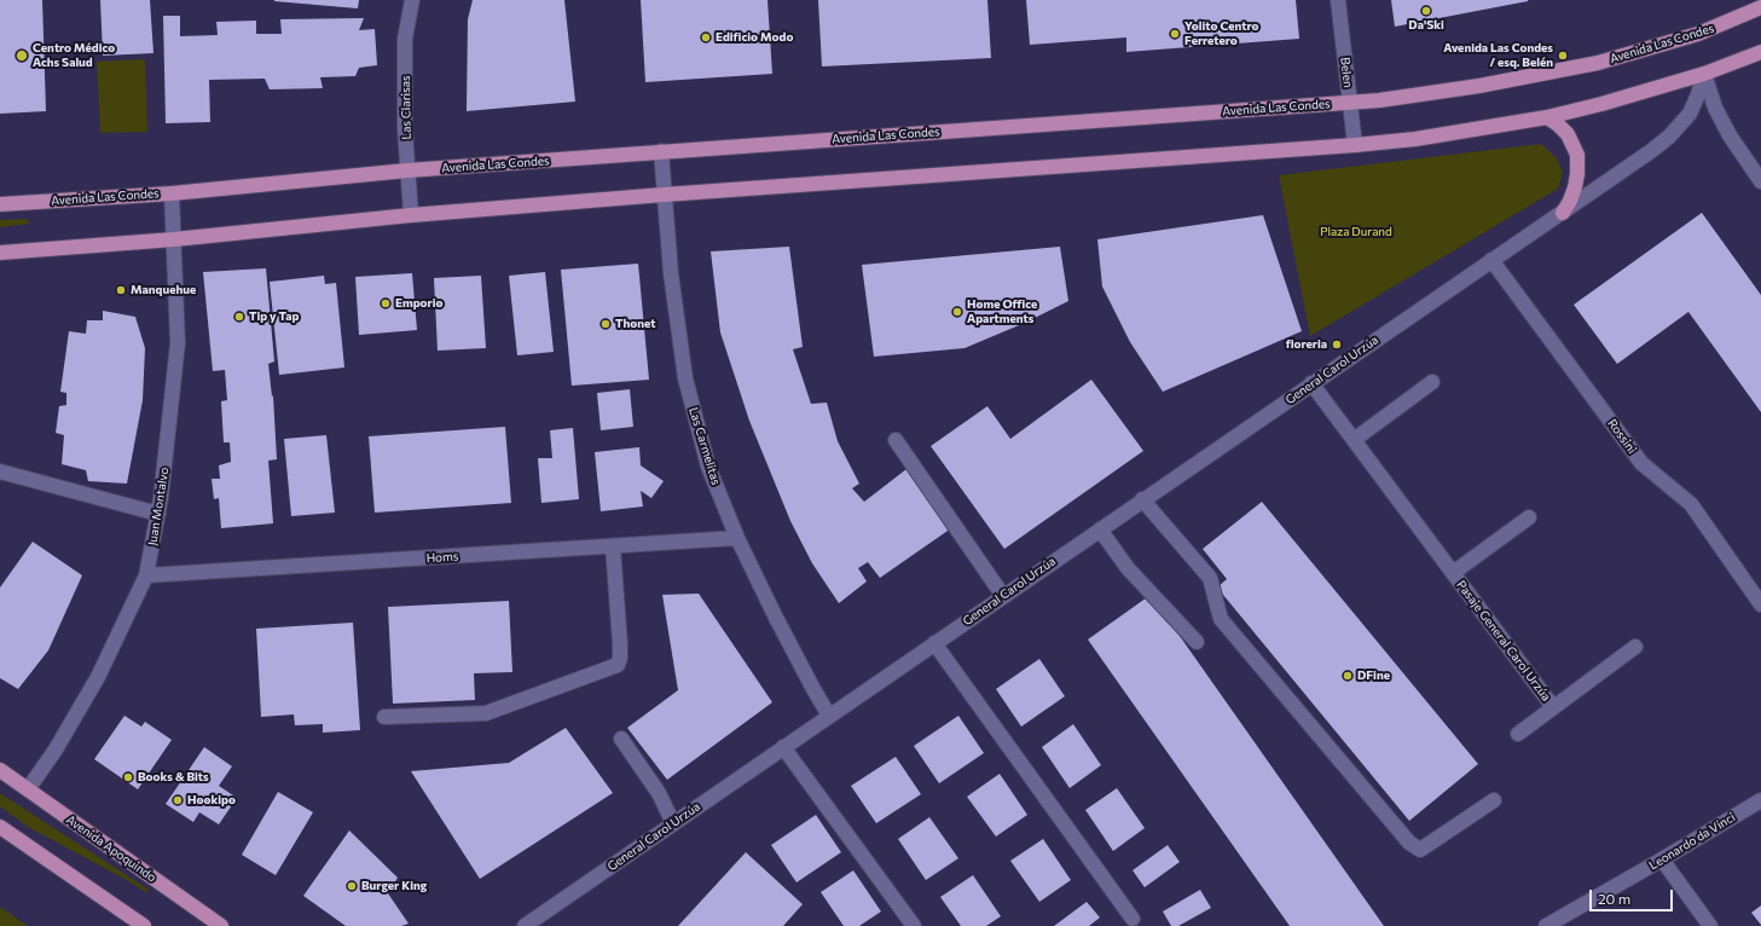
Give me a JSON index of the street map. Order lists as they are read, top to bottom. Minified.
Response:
{"streets":{"main road":["Avenida Las Condes","Avenida Apoquindo"],"street":["Belen","Las Clarisas","General Carol Urzúa","Rossini","Las Carmelitas","Juan Montalvo","Homs","Pasaje General Carol Urzúa","Leonardo da Vinci"]},"crossings":[["Avenida Las Condes","Belen"],["Avenida Las Condes","Las Clarisas"],["Avenida Las Condes","Las Carmelitas"],["Avenida Las Condes","Juan Montalvo"],["General Carol Urzúa","Rossini"],["General Carol Urzúa","Las Carmelitas"],["General Carol Urzúa","Pasaje General Carol Urzúa"],["Las Carmelitas","Homs"],["Juan Montalvo","Homs"],["Juan Montalvo","Avenida Apoquindo"]],"parks":["Plaza Durand"],"places":["Da'Ski","Yolito Centro Ferretero","Edificio Modo","Centro Médico Achs Salud","Avenida Las Condes / esq. Belén","Manquehue","Emporio","Home Office Apartments","Tip y Tap","Thonet","floreria","DFine","Books & Bits","Hookipo","Burger King"],"scale_bar":"20 m"}
